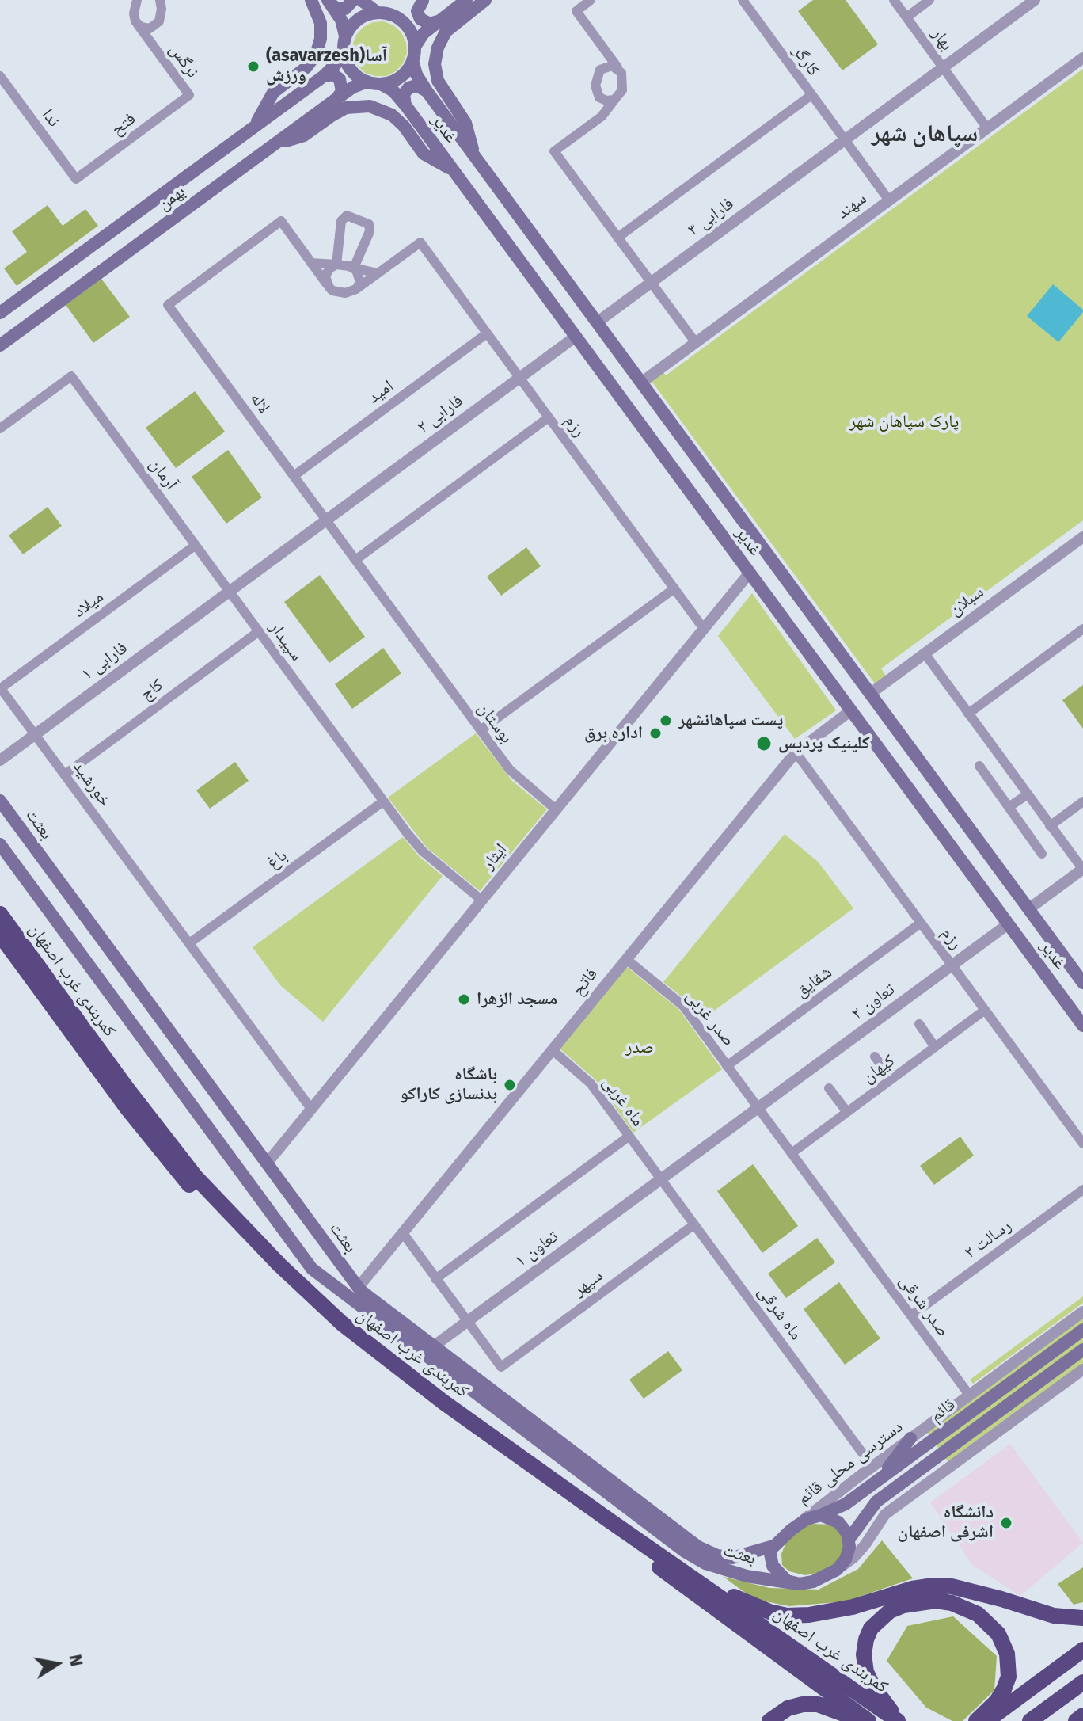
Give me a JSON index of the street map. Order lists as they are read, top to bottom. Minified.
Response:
{"streets":{"highway":["کمربندی غرب اصفهان"],"main road":["غدیر","بهمن","بعثت","قائم"],"street":["بهار","نرگس","کارگر","ندا","فتح","سهند","فارابی ۳","امید","لاله","فارابی ۲","رزم","آرمان","سبلان","میلاد","سپیدار","فارابی ۱","کاج","بوستان","خورشید","ایثار","باغ","فاتح","شقایق","تعاون ۲","صدر غربی","کیهان","ماه غربی","رسالت ۲","تعاون ۱","سپهر","صدر شرقی","ماه شرقی","دسترسی محلی قائم"]},"crossings":[["بهار","سهند"],["بهار","فارابی ۳"],["نرگس","فتح"],["کارگر","سهند"],["کارگر","فارابی ۳"],["ندا","فتح"],["غدیر","بهمن"],["غدیر","سهند"],["غدیر","فارابی ۳"],["غدیر","فارابی ۲"],["غدیر","سبلان"],["غدیر","ایثار"],["غدیر","فاتح"],["غدیر","تعاون ۲"],["امید","لاله"],["امید","رزم"],["لاله","فارابی ۲"],["لاله","بوستان"],["فارابی ۲","رزم"],["فارابی ۲","آرمان"],["فارابی ۲","سپیدار"],["فارابی ۲","فارابی ۱"],["رزم","ایثار"],["رزم","فاتح"],["رزم","شقایق"],["رزم","تعاون ۲"],["رزم","کیهان"],["آرمان","میلاد"],["آرمان","سپیدار"],["آرمان","فارابی ۱"],["میلاد","خورشید"],["سپیدار","فارابی ۱"],["سپیدار","کاج"],["سپیدار","ایثار"],["سپیدار","باغ"],["فارابی ۱","خورشید"],["کاج","خورشید"],["بوستان","ایثار"],["خورشید","ایثار"],["خورشید","باغ"],["بعثت","ایثار"],["بعثت","فاتح"],["بعثت","تعاون ۱"],["بعثت","قائم"],["بعثت","دسترسی محلی قائم"],["فاتح","صدر غربی"],["فاتح","ماه غربی"],["شقایق","صدر غربی"],["تعاون ۲","صدر غربی"],["تعاون ۲","ماه غربی"],["تعاون ۲","تعاون ۱"],["تعاون ۲","صدر شرقی"],["تعاون ۲","ماه شرقی"],["صدر غربی","صدر شرقی"],["کیهان","صدر شرقی"],["ماه غربی","تعاون ۱"],["ماه غربی","ماه شرقی"],["رسالت ۲","صدر شرقی"],["تعاون ۱","سپهر"],["تعاون ۱","ماه شرقی"],["سپهر","ماه شرقی"],["صدر شرقی","دسترسی محلی قائم"],["ماه شرقی","دسترسی محلی قائم"],["قائم","دسترسی محلی قائم"]],"districts":["سپاهان شهر"],"parks":["پارک سپاهان شهر","صدر"],"places":["(asavarzesh)آسا ورزش","پست سپاهانشهر","اداره برق","کلینیک پردیس","مسجد الزهرا","باشگاه بدنسازی کاراکو","دانشگاه اشرفی اصفهان"],"north":"right"}
